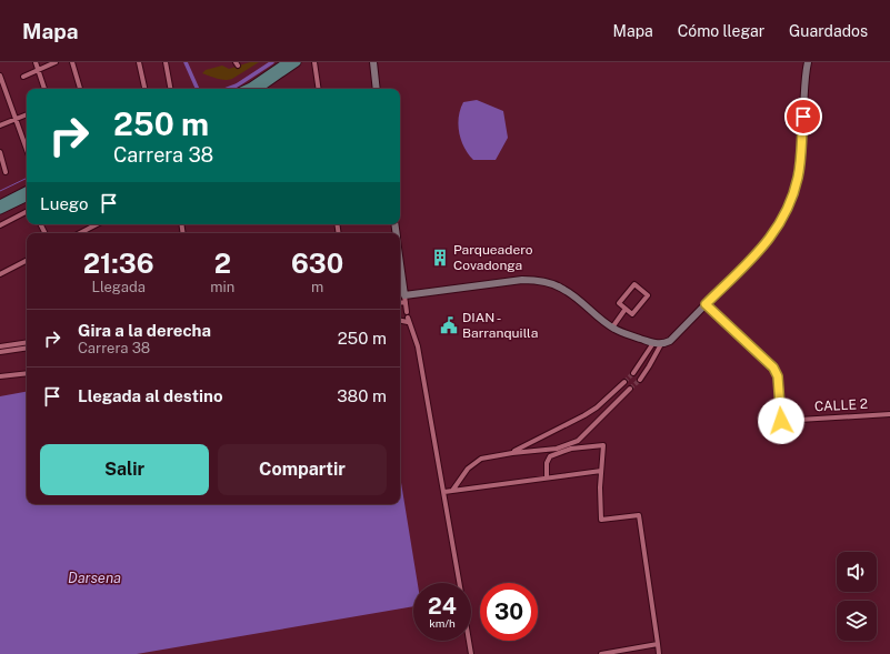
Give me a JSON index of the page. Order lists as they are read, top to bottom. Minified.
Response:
{"streets":{"street":["CALLE 2"]},"water":["Darsena"],"places":{"building":["Parqueadero Covadonga"],"public building":["DIAN - Barranquilla"]},"page":{"header":"Mapa","nav":["Mapa","Cómo llegar","Guardados"],"turn":["250 m","Carrera 38"],"then":"Luego","eta":["21:36","Llegada","2","min","630","m"],"list":[{"name":"Gira a la derecha","note":"Carrera 38","value":"250 m"},{"name":"Llegada al destino","value":"380 m"}],"buttons":["Salir","Compartir"],"speed":"24 km/h","limit":"30"}}
